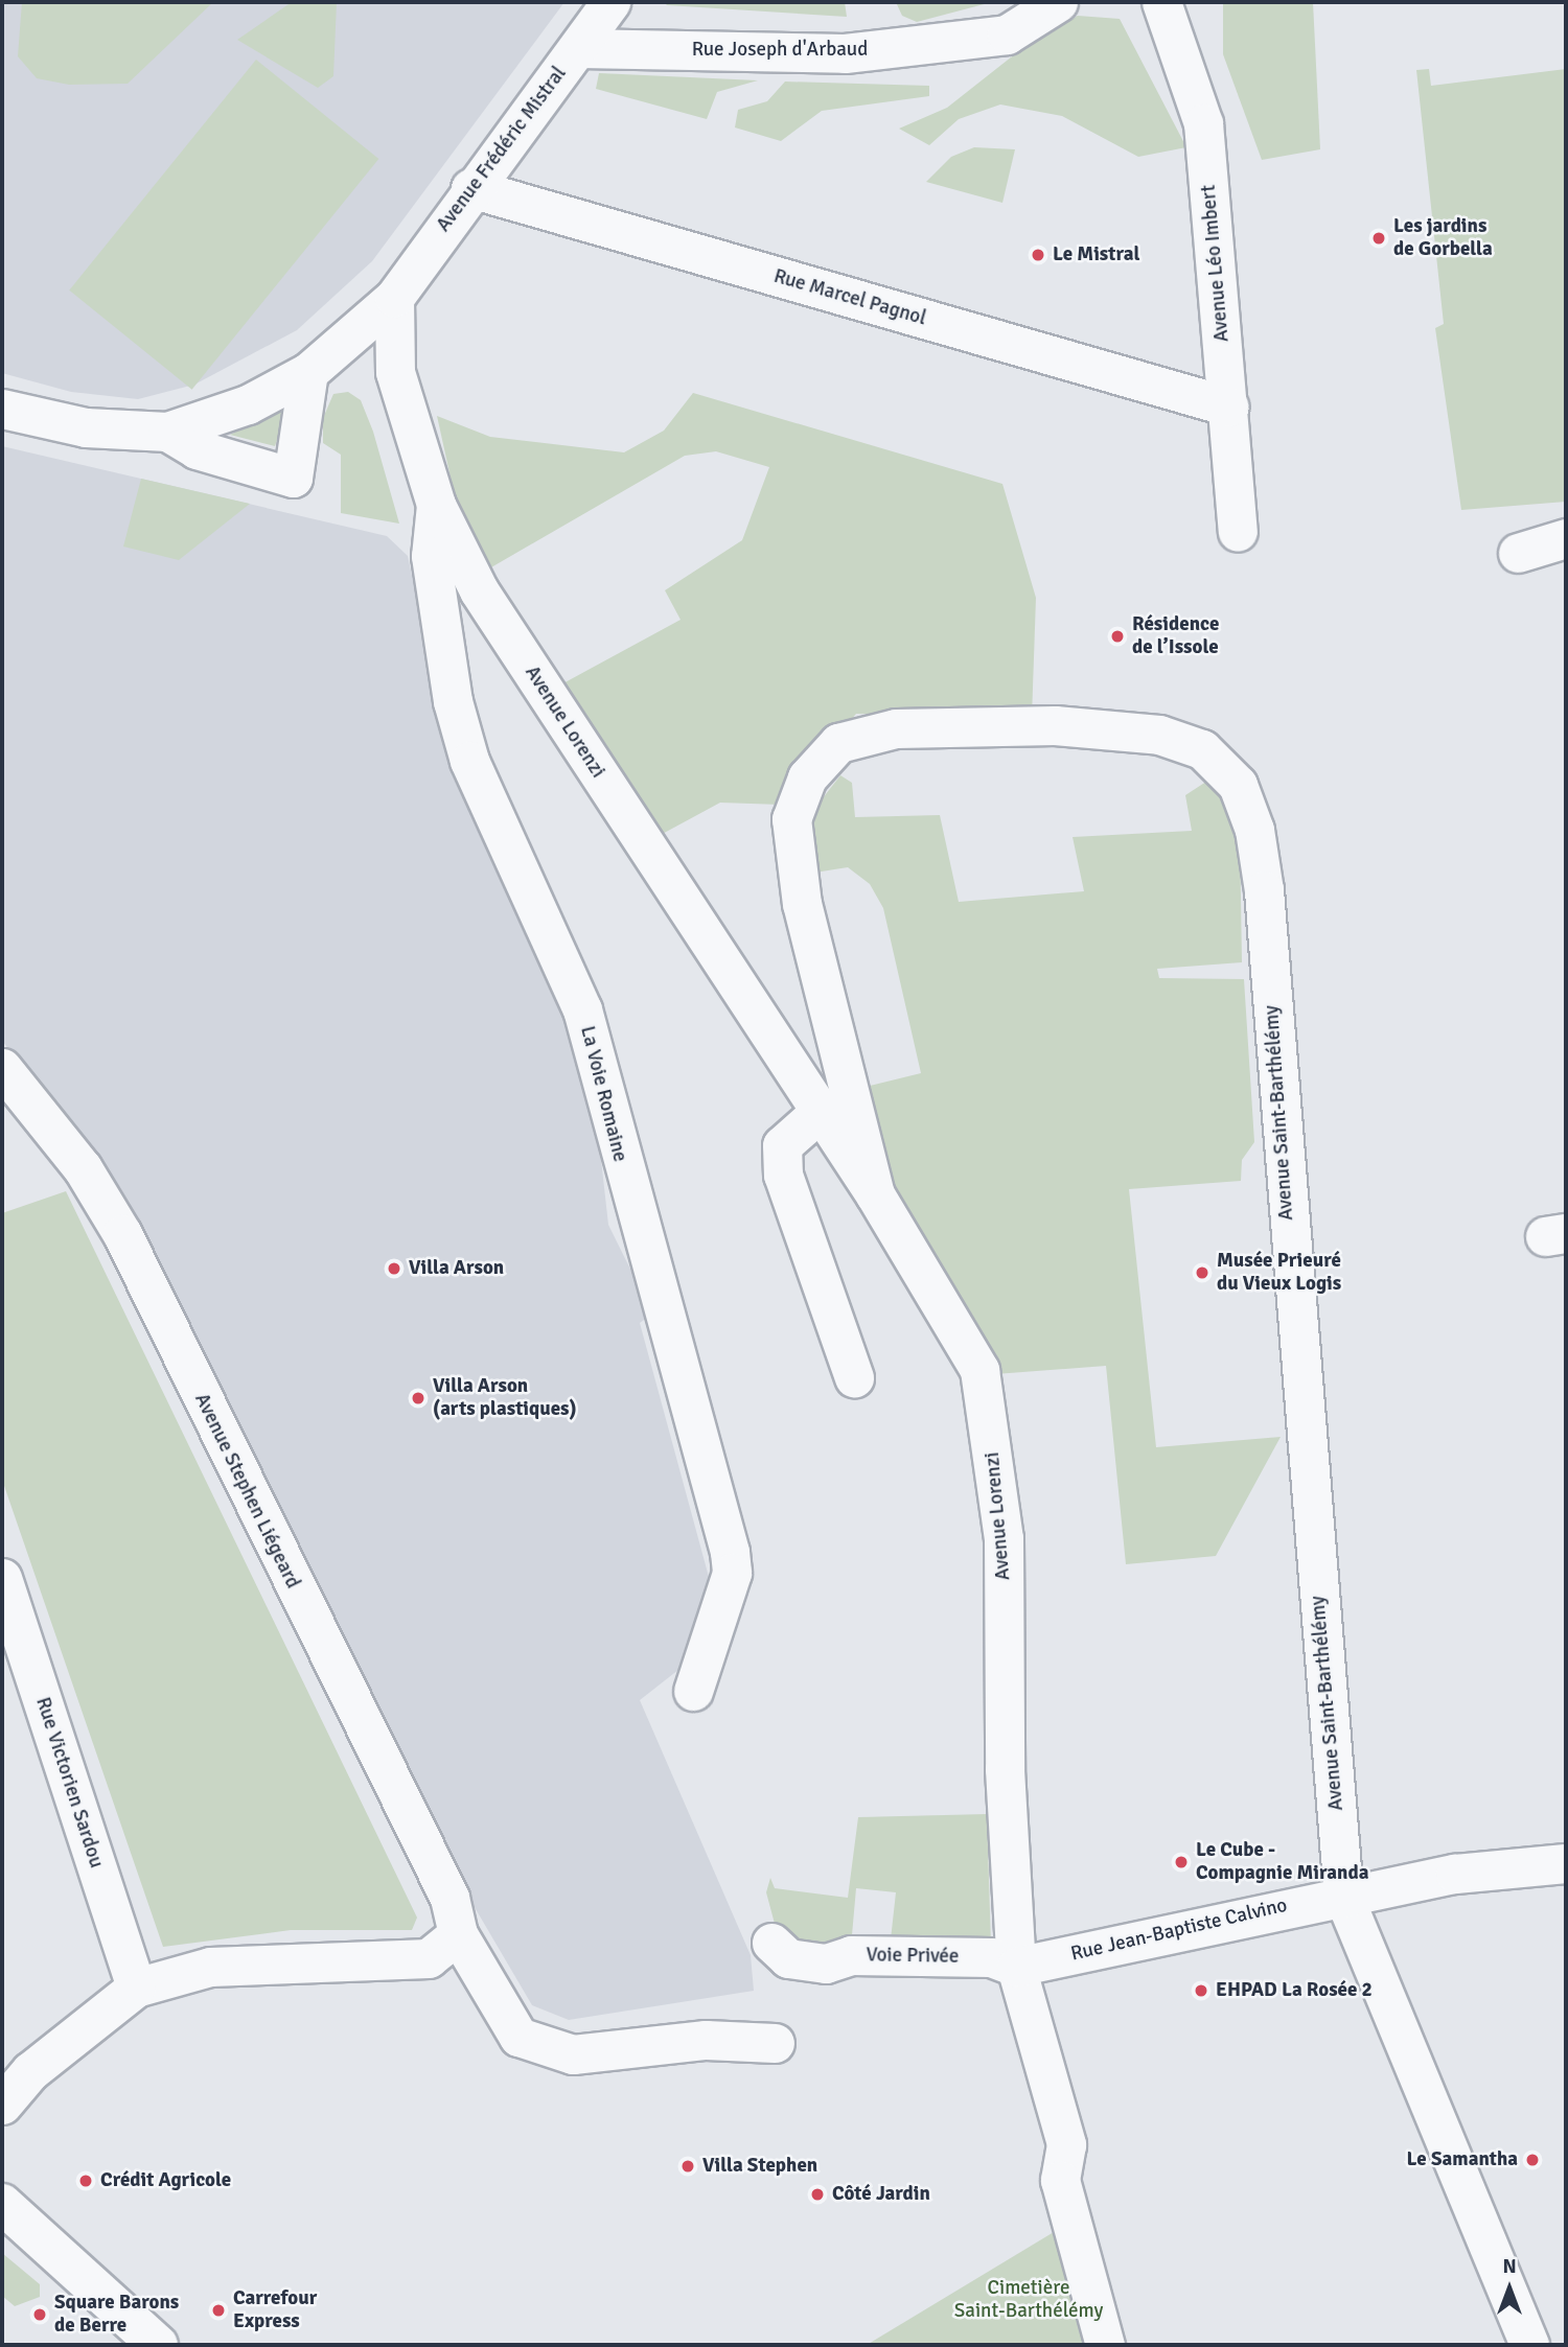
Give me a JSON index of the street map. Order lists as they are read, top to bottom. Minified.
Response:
{"streets":{"street":["Rue Joseph d'Arbaud","Avenue Frédéric Mistral","Avenue Léo Imbert","Rue Marcel Pagnol","Avenue Lorenzi","La Voie Romaine","Avenue Saint-Barthélémy","Avenue Stephen Liégeard","Rue Victorien Sardou","Rue Jean-Baptiste Calvino","Voie Privée"]},"crossings":[["Rue Joseph d'Arbaud","Avenue Frédéric Mistral"],["Avenue Frédéric Mistral","Rue Marcel Pagnol"],["Avenue Frédéric Mistral","Avenue Lorenzi"],["Avenue Léo Imbert","Rue Marcel Pagnol"],["Avenue Lorenzi","La Voie Romaine"],["Avenue Lorenzi","Avenue Saint-Barthélémy"],["Avenue Lorenzi","Rue Jean-Baptiste Calvino"],["Avenue Lorenzi","Voie Privée"],["Avenue Saint-Barthélémy","Rue Jean-Baptiste Calvino"],["Rue Jean-Baptiste Calvino","Voie Privée"]],"parks":["Cimetière Saint-Barthélémy"],"places":["Les jardins de Gorbella","Le Mistral","Résidence de l’Issole","Villa Arson","Musée Prieuré du Vieux Logis","Villa Arson (arts plastiques)","Le Cube - Compagnie Miranda","EHPAD La Rosée 2","Le Samantha","Villa Stephen","Crédit Agricole","Côté Jardin","Carrefour Express","Square Barons de Berre"],"north":"top"}
